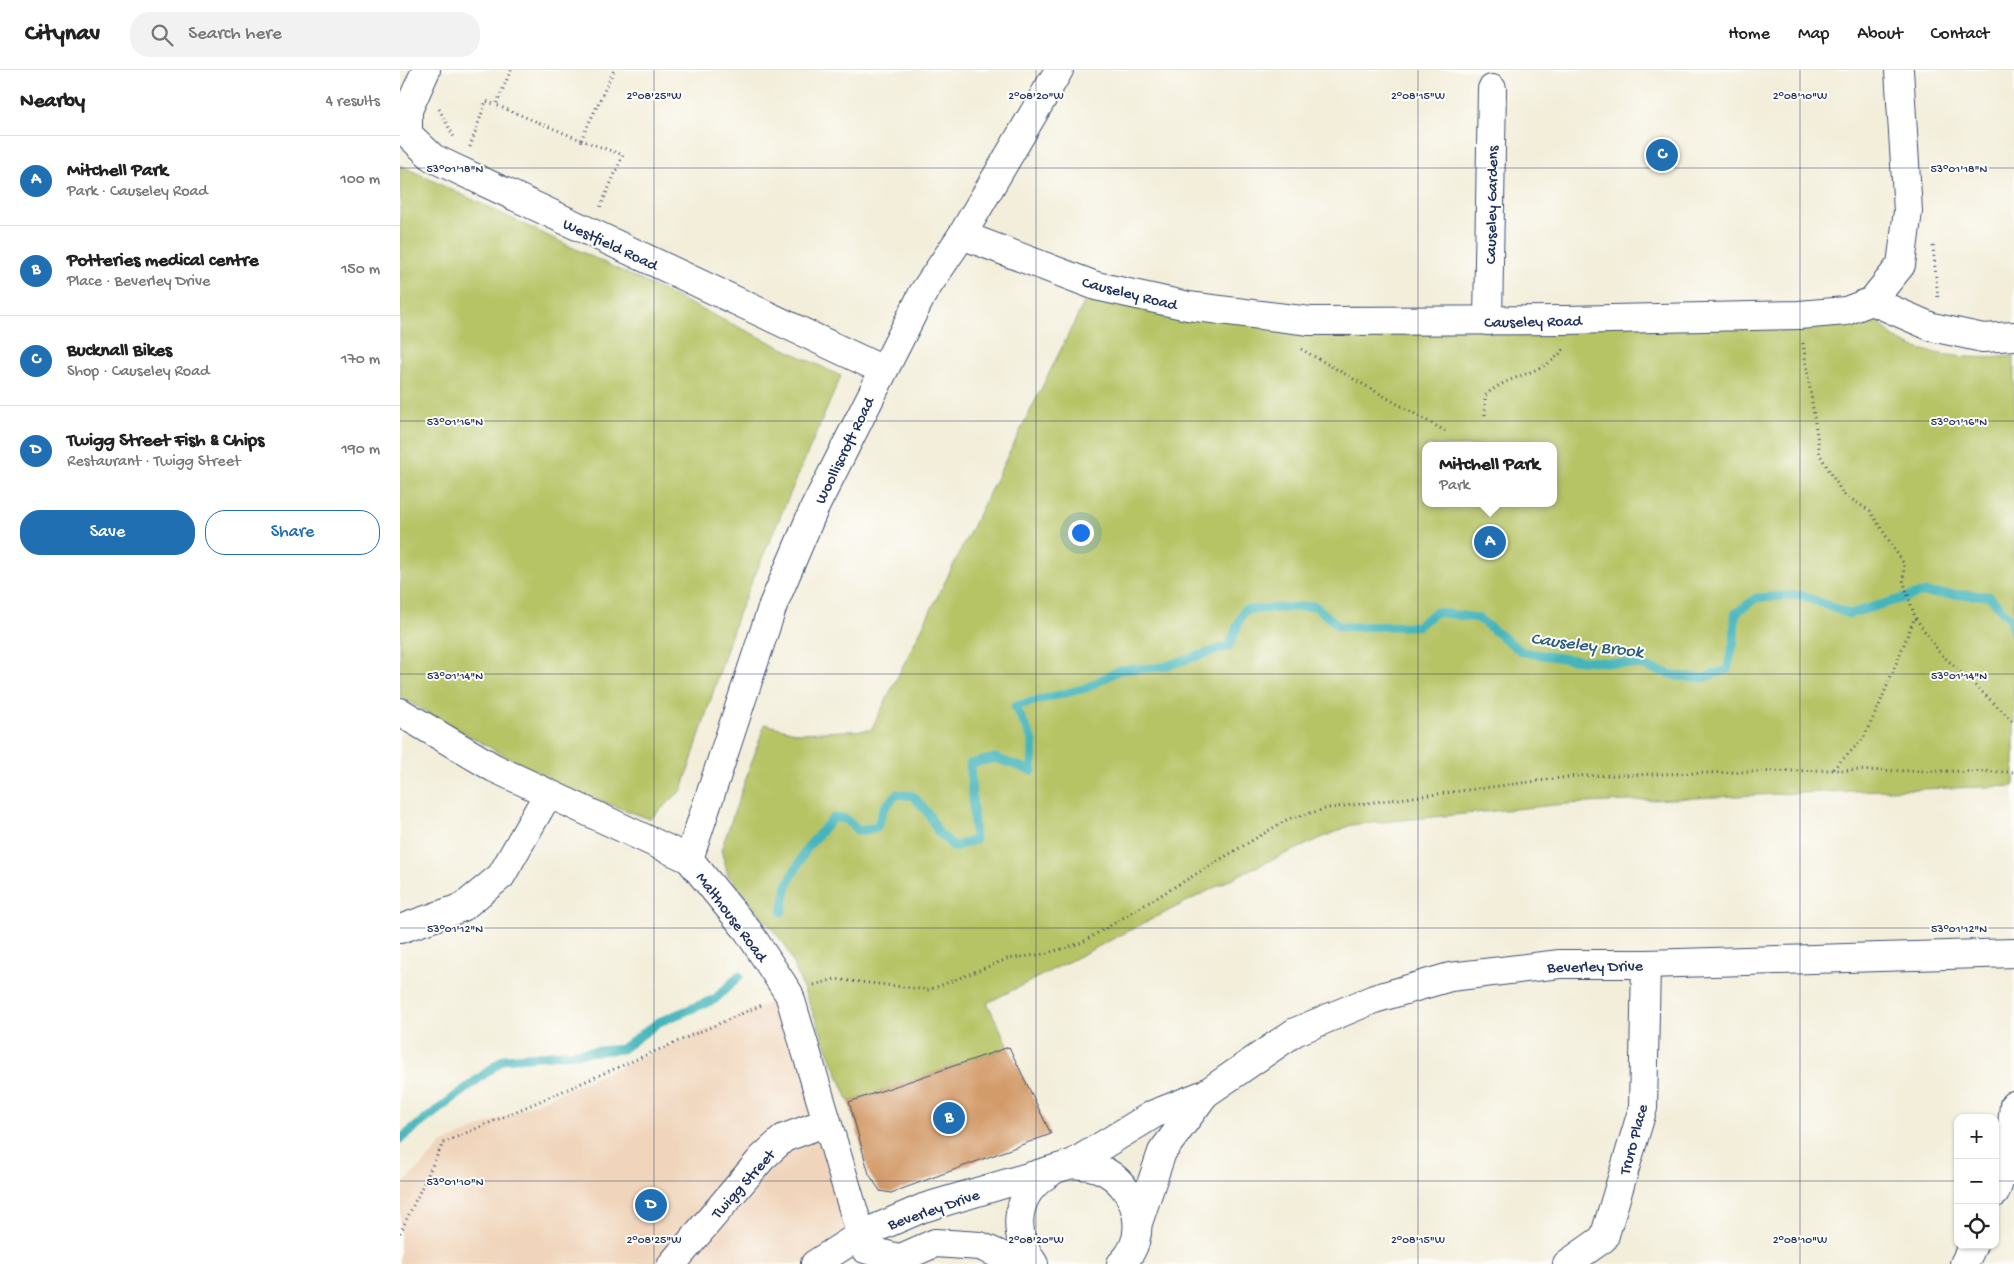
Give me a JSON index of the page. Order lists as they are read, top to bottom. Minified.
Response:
{"streets":{"street":["Causeley Gardens","Westfield Road","Causeley Road","Woolliscroft Road","Malthouse Road","Beverley Drive","Truro Place","Twigg Street"]},"crossings":[["Causeley Gardens","Causeley Road"],["Westfield Road","Woolliscroft Road"],["Causeley Road","Woolliscroft Road"],["Woolliscroft Road","Malthouse Road"],["Malthouse Road","Beverley Drive"],["Malthouse Road","Twigg Street"],["Beverley Drive","Truro Place"]],"water":["Causeley Brook"],"page":{"header":"Citynav","search":"Search here","nav":["Home","Map","About","Contact"],"heading":["Nearby","4 results"],"list":[{"mark":"A","name":"Mitchell Park","note":"Park · Causeley Road","value":"100 m"},{"mark":"B","name":"Potteries medical centre","note":"Place · Beverley Drive","value":"150 m"},{"mark":"C","name":"Bucknall Bikes","note":"Shop · Causeley Road","value":"170 m"},{"mark":"D","name":"Twigg Street Fish & Chips","note":"Restaurant · Twigg Street","value":"190 m"}],"pins":["C","A","B","D"],"popup":["Mitchell Park","Park"],"buttons":["Save","Share"],"map_buttons":["+","−"]},"coordinates":["2°08'25\"W","2°08'20\"W","2°08'15\"W","2°08'10\"W","53°01'18\"N","53°01'16\"N","53°01'14\"N","53°01'12\"N","53°01'10\"N"]}
